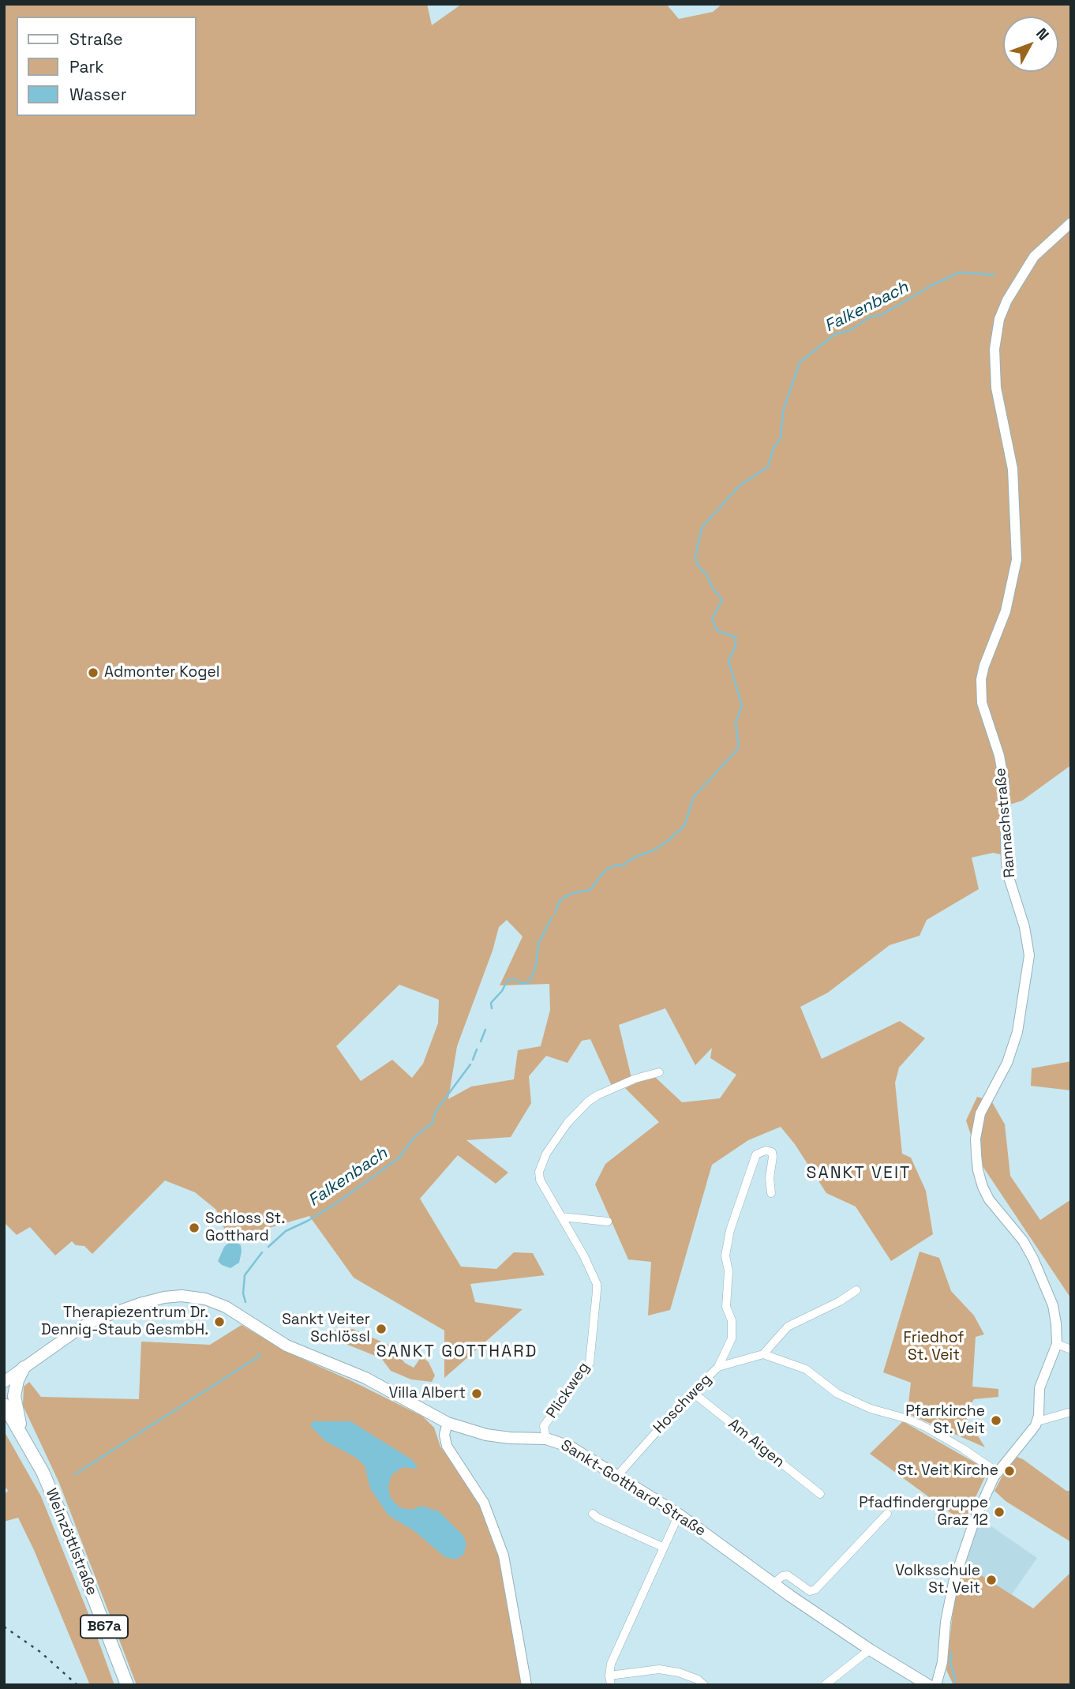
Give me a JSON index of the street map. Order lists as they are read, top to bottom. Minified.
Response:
{"streets":{"main road":["Sankt-Gotthard-Straße","Weinzöttlstraße","B67a"],"street":["Rannachstraße","Plickweg","Hoschweg","Am Aigen"]},"crossings":[["Plickweg","Sankt-Gotthard-Straße"],["Hoschweg","Am Aigen"],["Hoschweg","Sankt-Gotthard-Straße"]],"districts":["SANKT VEIT","SANKT GOTTHARD"],"water":["Falkenbach"],"parks":["Friedhof St. Veit"],"places":["Admonter Kogel","Schloss St. Gotthard","Therapiezentrum Dr. Dennig-Staub GesmbH.","Sankt Veiter Schlössl","Villa Albert","Pfarrkirche St. Veit","St. Veit Kirche","Pfadfindergruppe Graz 12","Volksschule St. Veit"],"legend":["Straße","Park","Wasser"],"north":"top right"}
